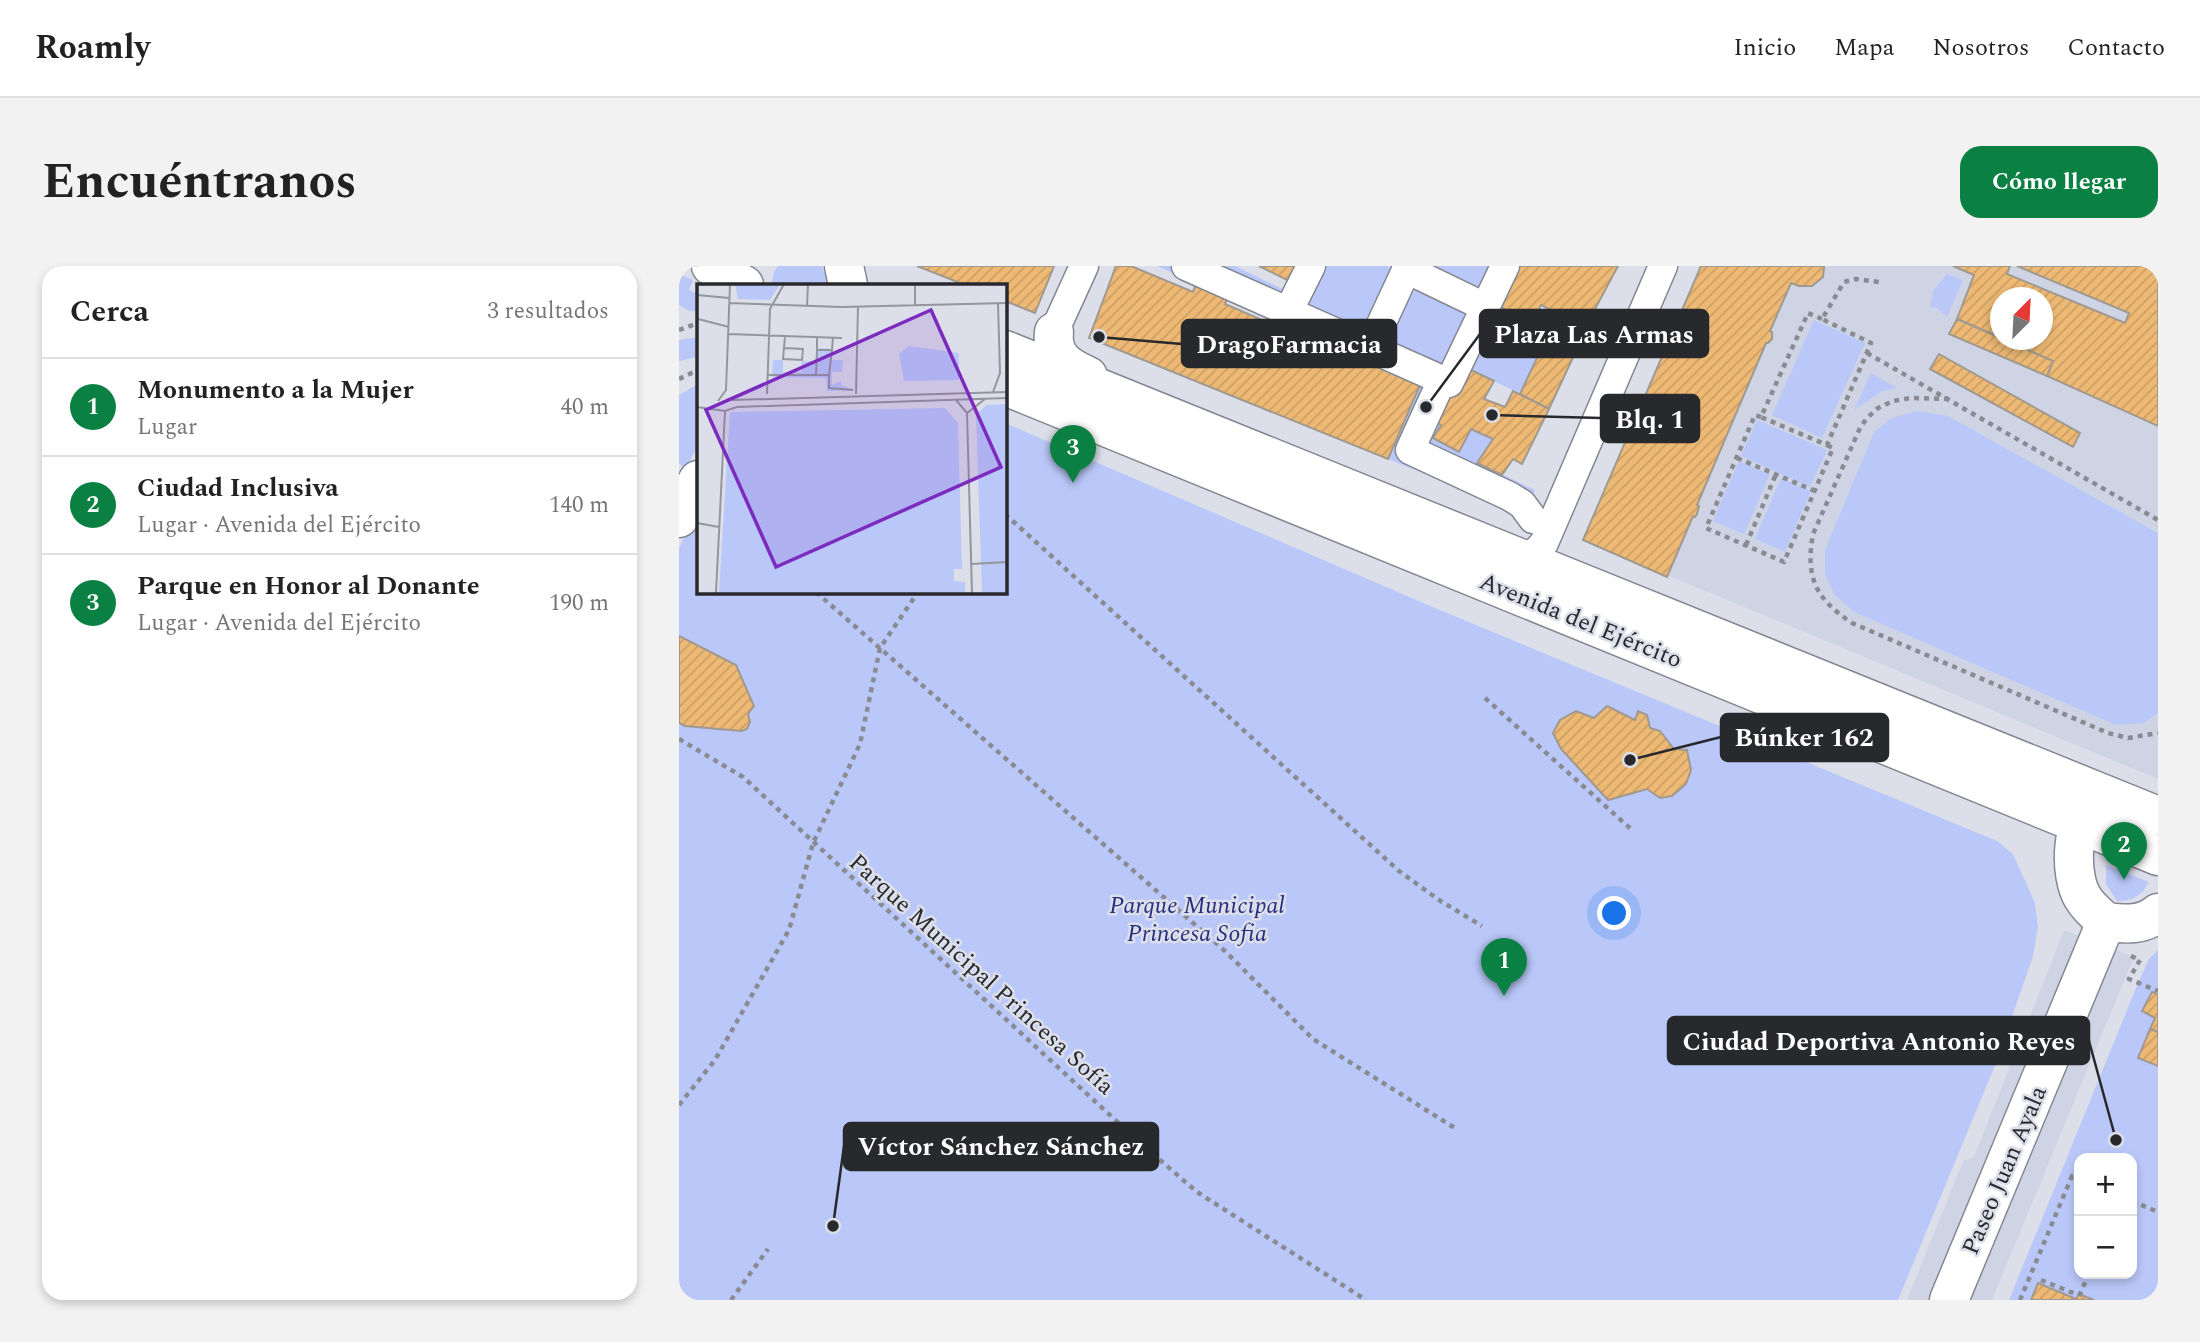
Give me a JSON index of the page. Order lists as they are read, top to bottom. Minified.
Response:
{"streets":{"main road":["Avenida del Ejército","Paseo Juan Ayala"],"path":["Parque Municipal Princesa Sofía"]},"parks":["Parque Municipal Princesa Sofia"],"places":["DragoFarmacia","Plaza Las Armas","Blq. 1","Búnker 162","Ciudad Deportiva Antonio Reyes","Víctor Sánchez Sánchez"],"north":"top right","page":{"header":"Roamly","nav":["Inicio","Mapa","Nosotros","Contacto"],"title":"Encuéntranos","buttons":"Cómo llegar","heading":["Cerca","3 resultados"],"list":[{"mark":"1","name":"Monumento a la Mujer","note":"Lugar","value":"40 m"},{"mark":"2","name":"Ciudad Inclusiva","note":"Lugar · Avenida del Ejército","value":"140 m"},{"mark":"3","name":"Parque en Honor al Donante","note":"Lugar · Avenida del Ejército","value":"190 m"}],"pins":["3","2","1"],"map_buttons":["+","−"]}}
